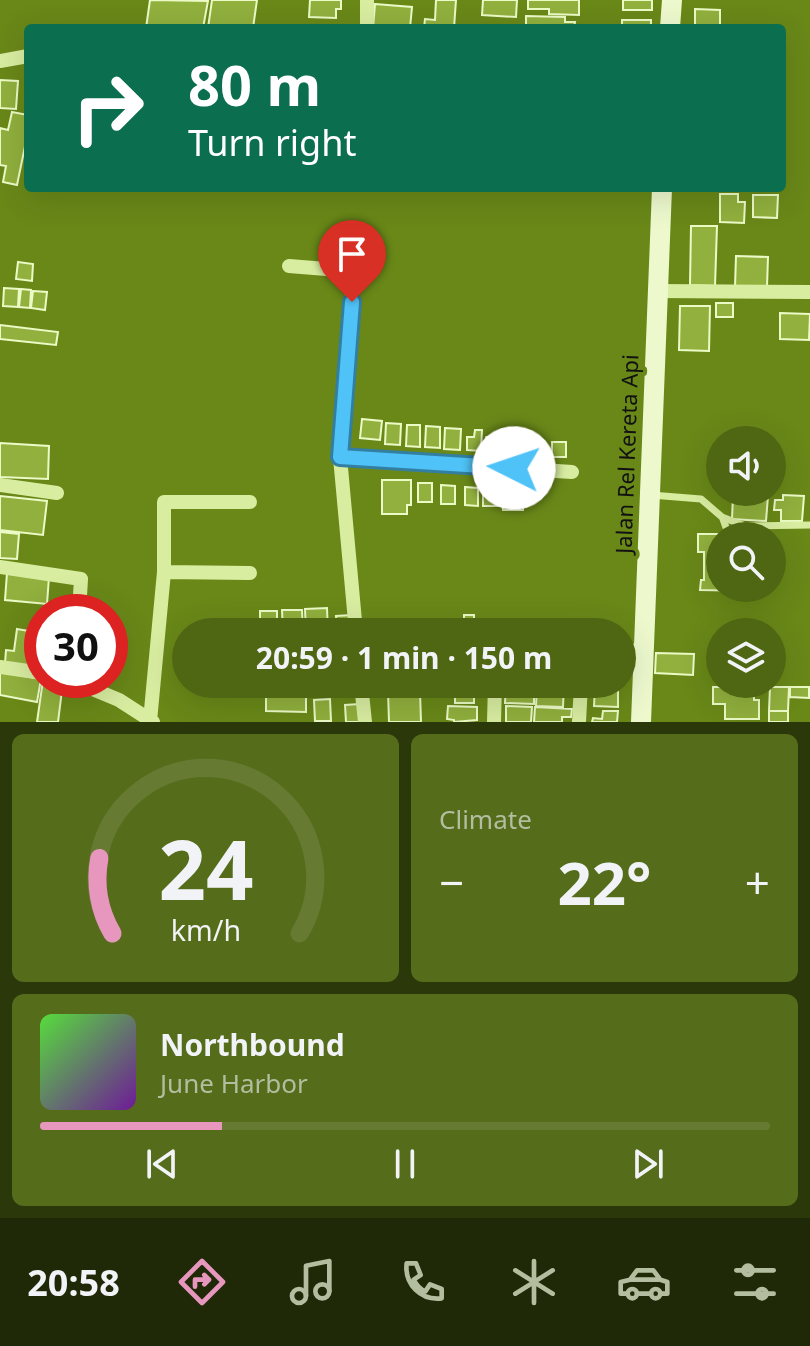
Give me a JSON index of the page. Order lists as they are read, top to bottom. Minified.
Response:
{"streets":{"main road":["Jalan Rel Kereta Api"]},"page":{"turn":["80 m","Turn right"],"limit":"30","trip":"20:59 · 1 min · 150 m","tile":"Climate","heat":["−","22°","+"],"song":["Northbound","June Harbor"],"tabs":"20:58","gauge":["24","km/h"]}}
